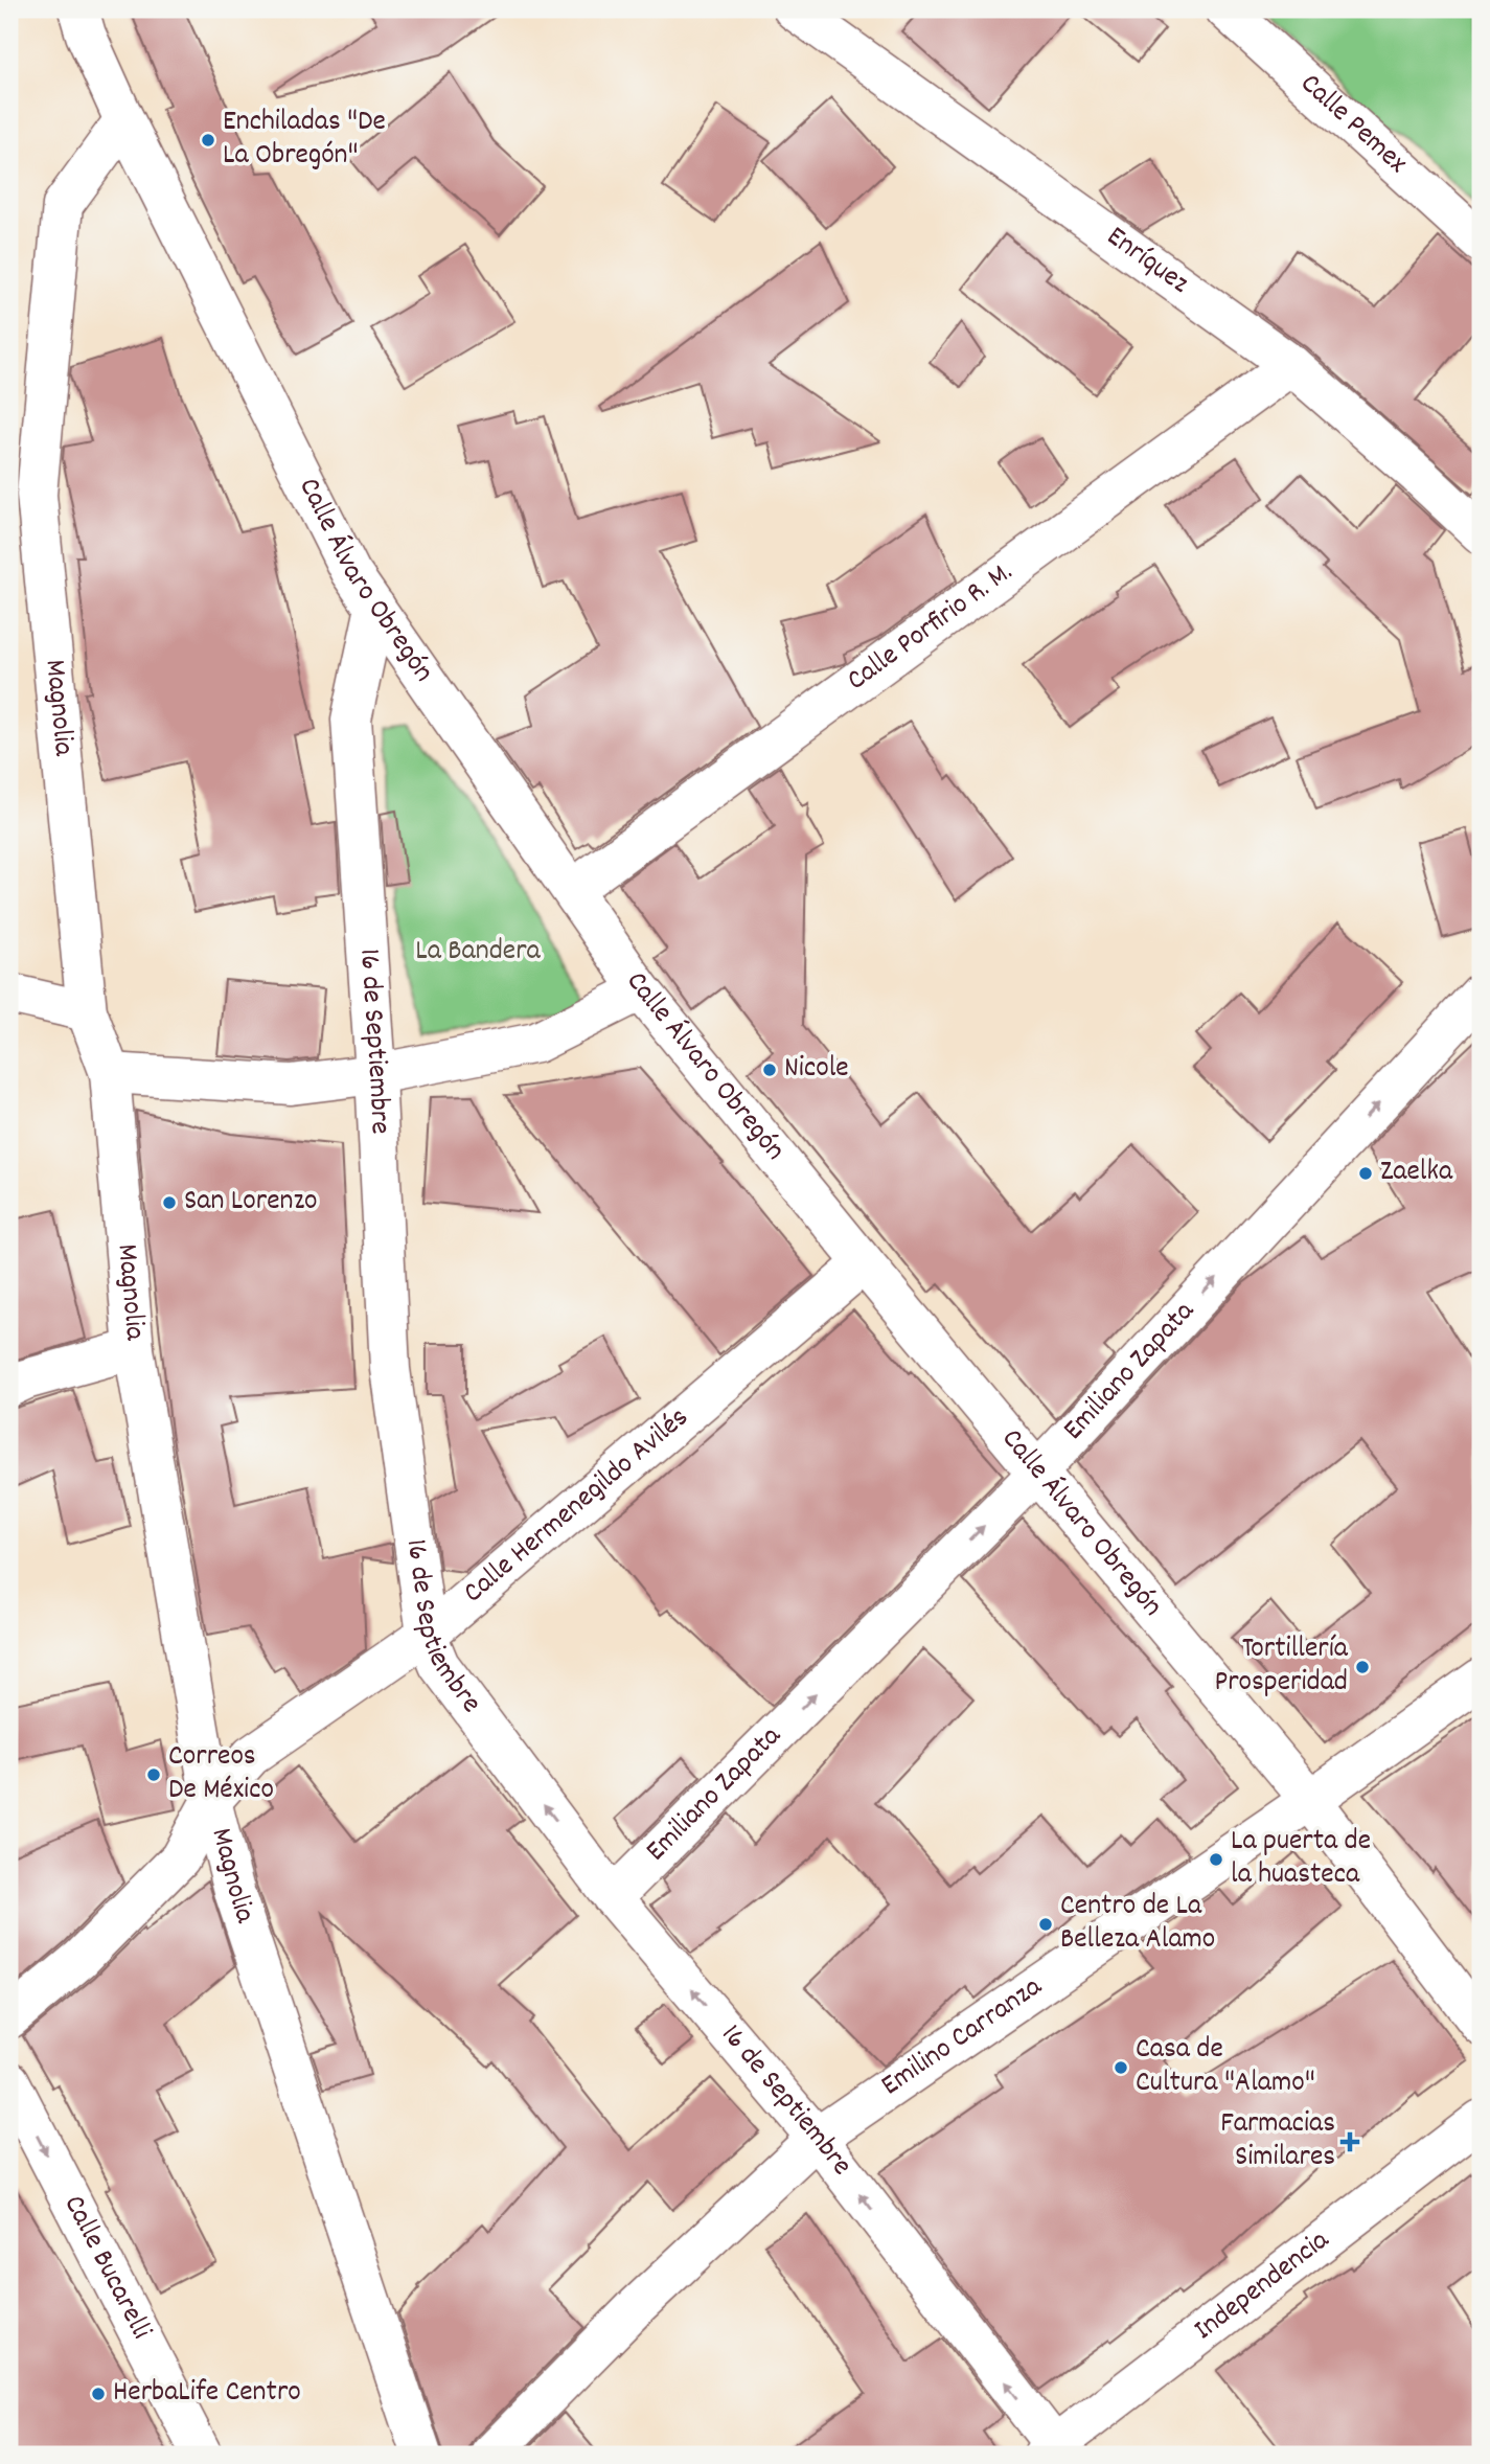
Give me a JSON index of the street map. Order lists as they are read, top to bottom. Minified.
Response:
{"streets":{"street":["Calle Pemex","Enríquez","Calle Álvaro Obregón","Calle Porfirio R. M.","Magnolia","16 de Septiembre","Emiliano Zapata","Calle Hermenegildo Avilés","Emilino Carranza","Calle Bucarelli","Independencia"]},"crossings":[["Enríquez","Calle Porfirio R. M."],["Calle Álvaro Obregón","Calle Porfirio R. M."],["Calle Álvaro Obregón","Magnolia"],["Calle Álvaro Obregón","16 de Septiembre"],["Calle Álvaro Obregón","Emiliano Zapata"],["Calle Álvaro Obregón","Calle Hermenegildo Avilés"],["Calle Álvaro Obregón","Emilino Carranza"],["Magnolia","Calle Hermenegildo Avilés"],["16 de Septiembre","Emiliano Zapata"],["16 de Septiembre","Calle Hermenegildo Avilés"],["16 de Septiembre","Emilino Carranza"],["16 de Septiembre","Independencia"]],"one_way":["16 de Septiembre","Emiliano Zapata","Calle Bucarelli"],"parks":["La Bandera"],"places":{"other":["Enchiladas \"De La Obregón\"","Nicole","Zaelka","San Lorenzo","Tortillería Prosperidad","Correos De México","La puerta de la huasteca","Centro de La Belleza Alamo","Casa de Cultura \"Alamo\"","HerbaLife Centro"],"health":["Farmacias Similares"]}}
